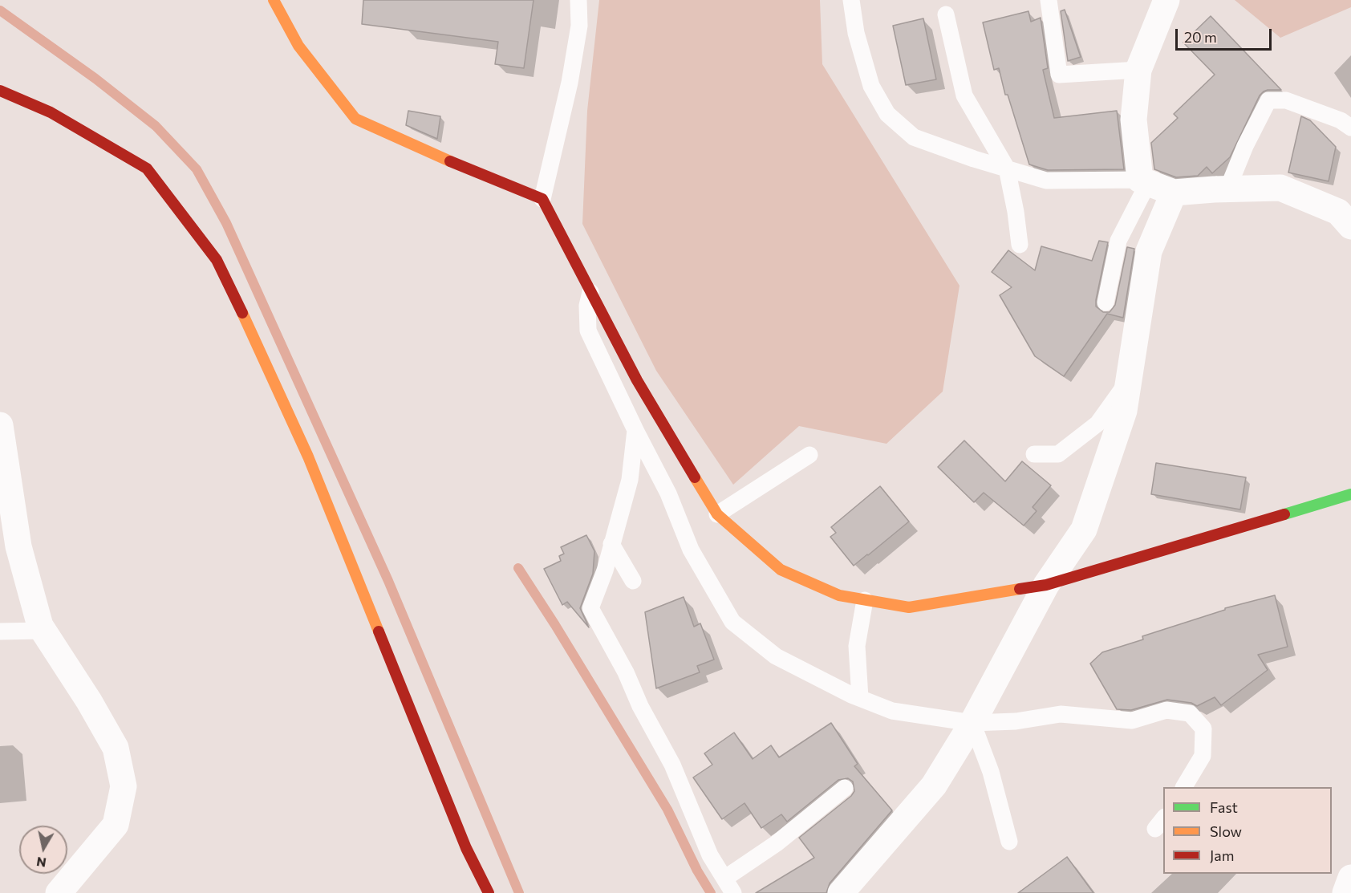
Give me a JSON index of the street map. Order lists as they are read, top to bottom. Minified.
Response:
{"legend":["Fast","Slow","Jam"],"scale_bar":"20 m","north":"bottom"}
